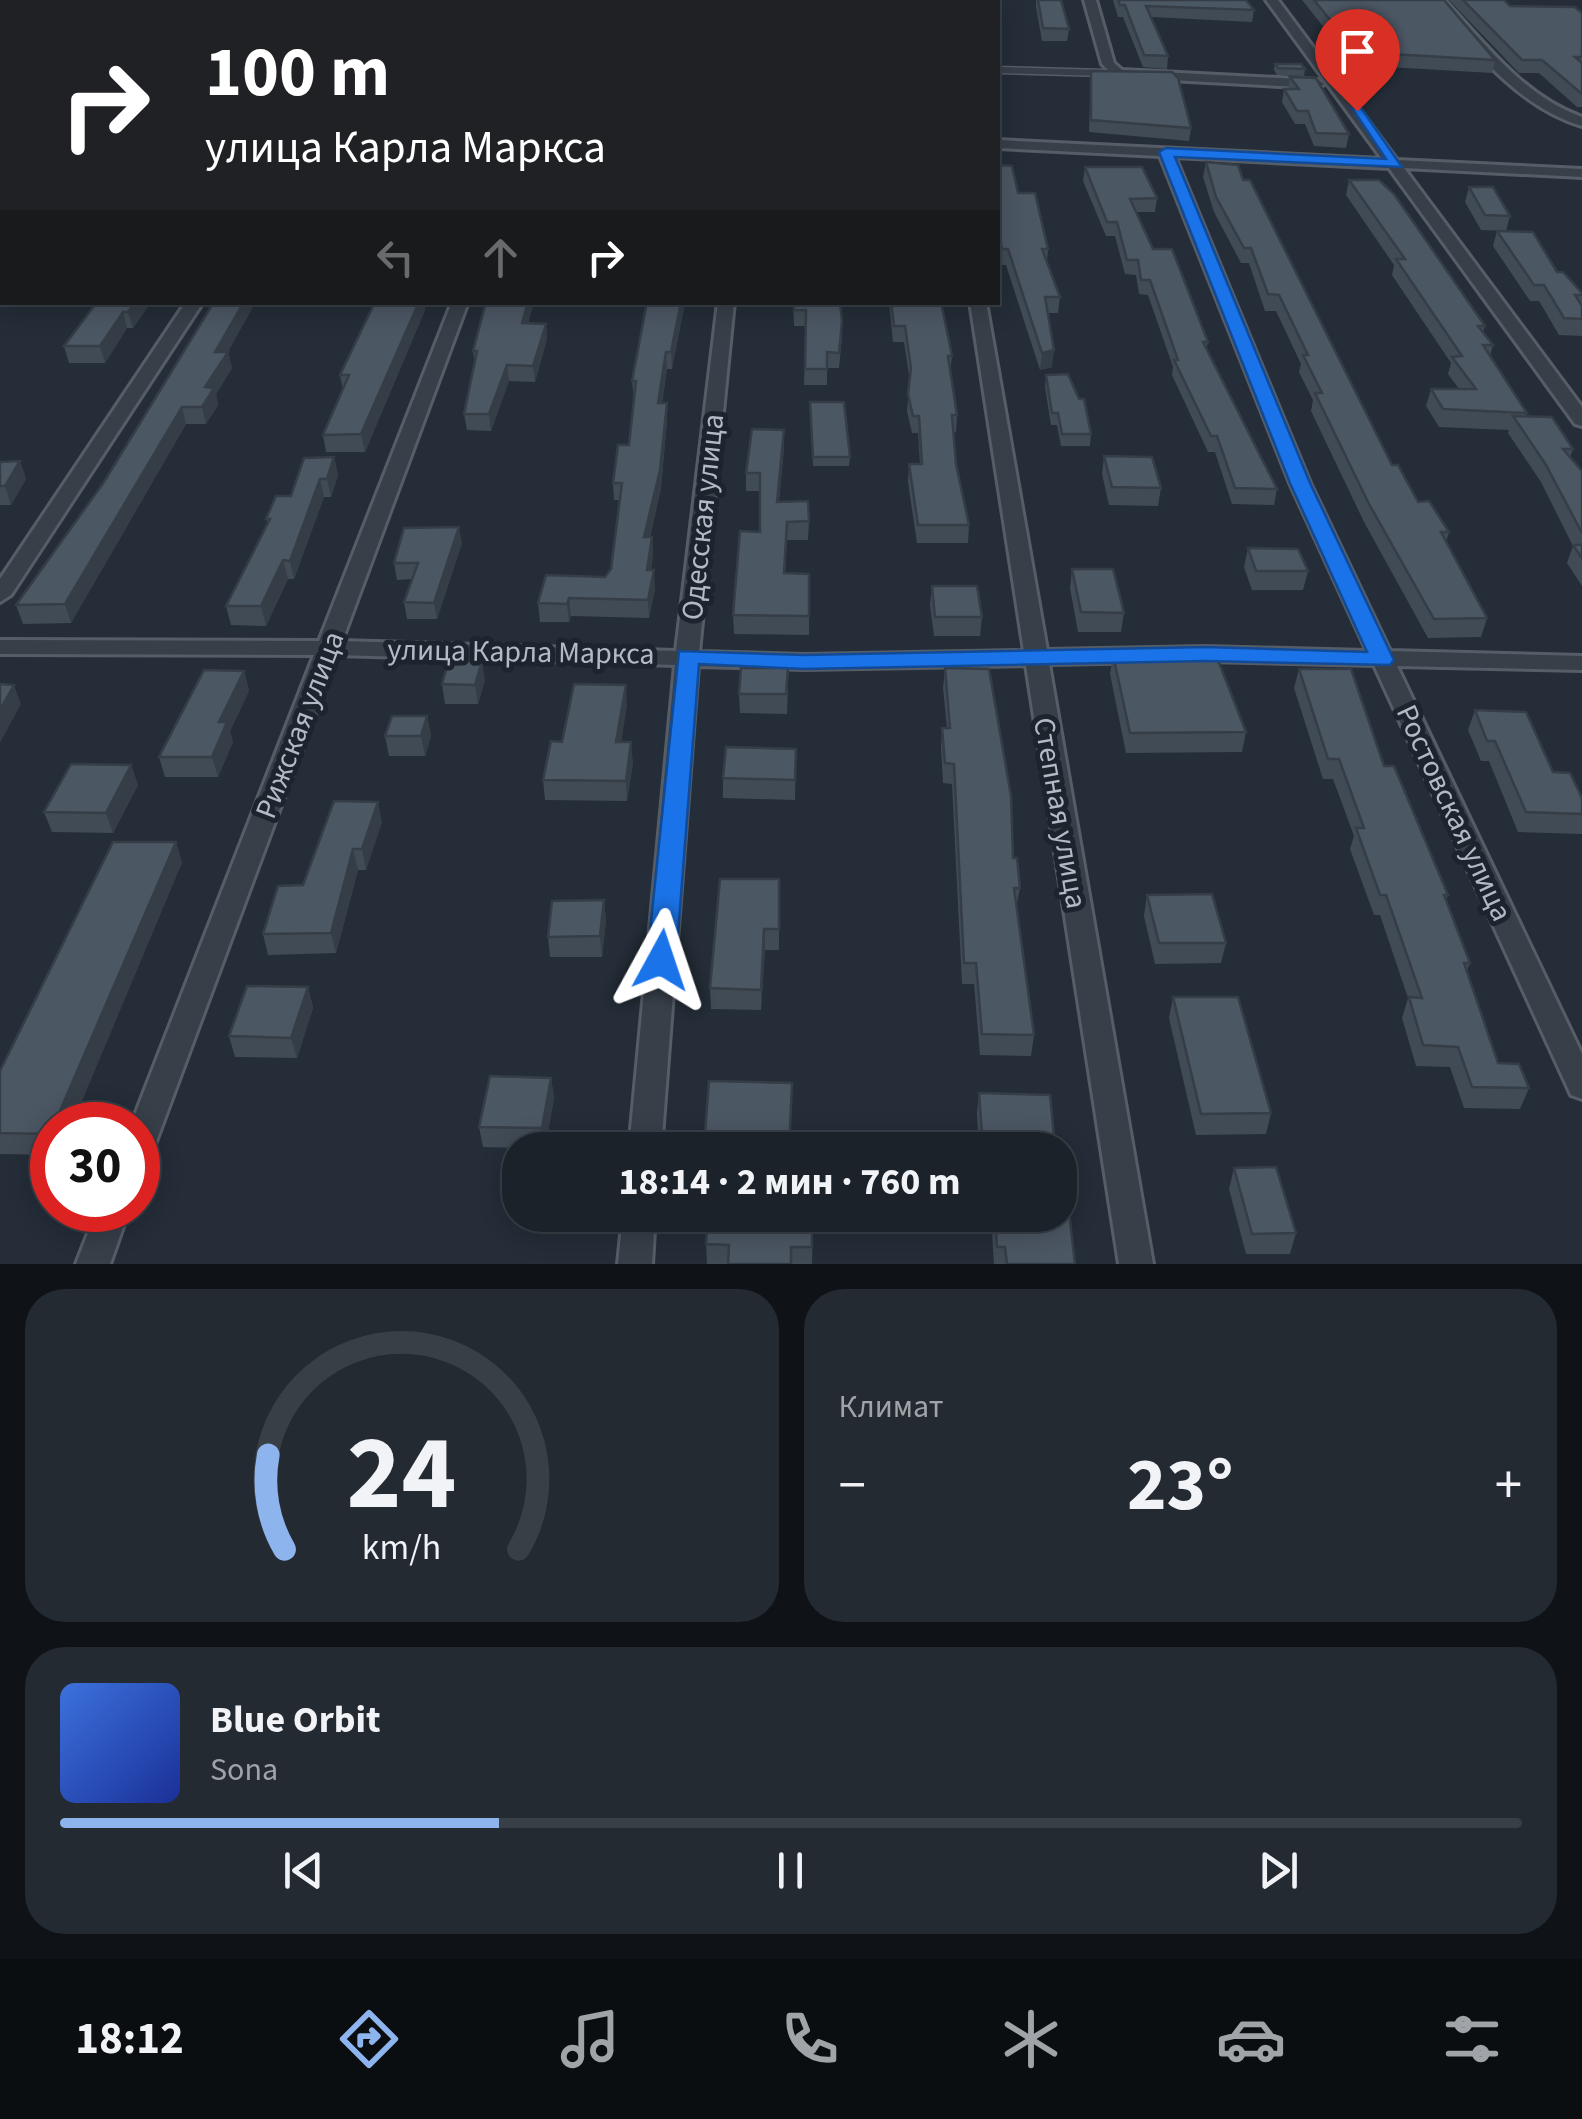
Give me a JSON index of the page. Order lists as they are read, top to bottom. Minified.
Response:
{"streets":{"street":["Одесская улица","улица Карла Маркса","Рижская улица","Степная улица","Ростовская улица"]},"crossings":[["Одесская улица","улица Карла Маркса"],["улица Карла Маркса","Рижская улица"],["улица Карла Маркса","Степная улица"],["улица Карла Маркса","Ростовская улица"]],"page":{"turn":["100 m","улица Карла Маркса"],"limit":"30","trip":"18:14 · 2 мин · 760 m","tile":"Климат","heat":["−","23°","+"],"song":["Blue Orbit","Sona"],"tabs":"18:12","gauge":["24","km/h"]}}
